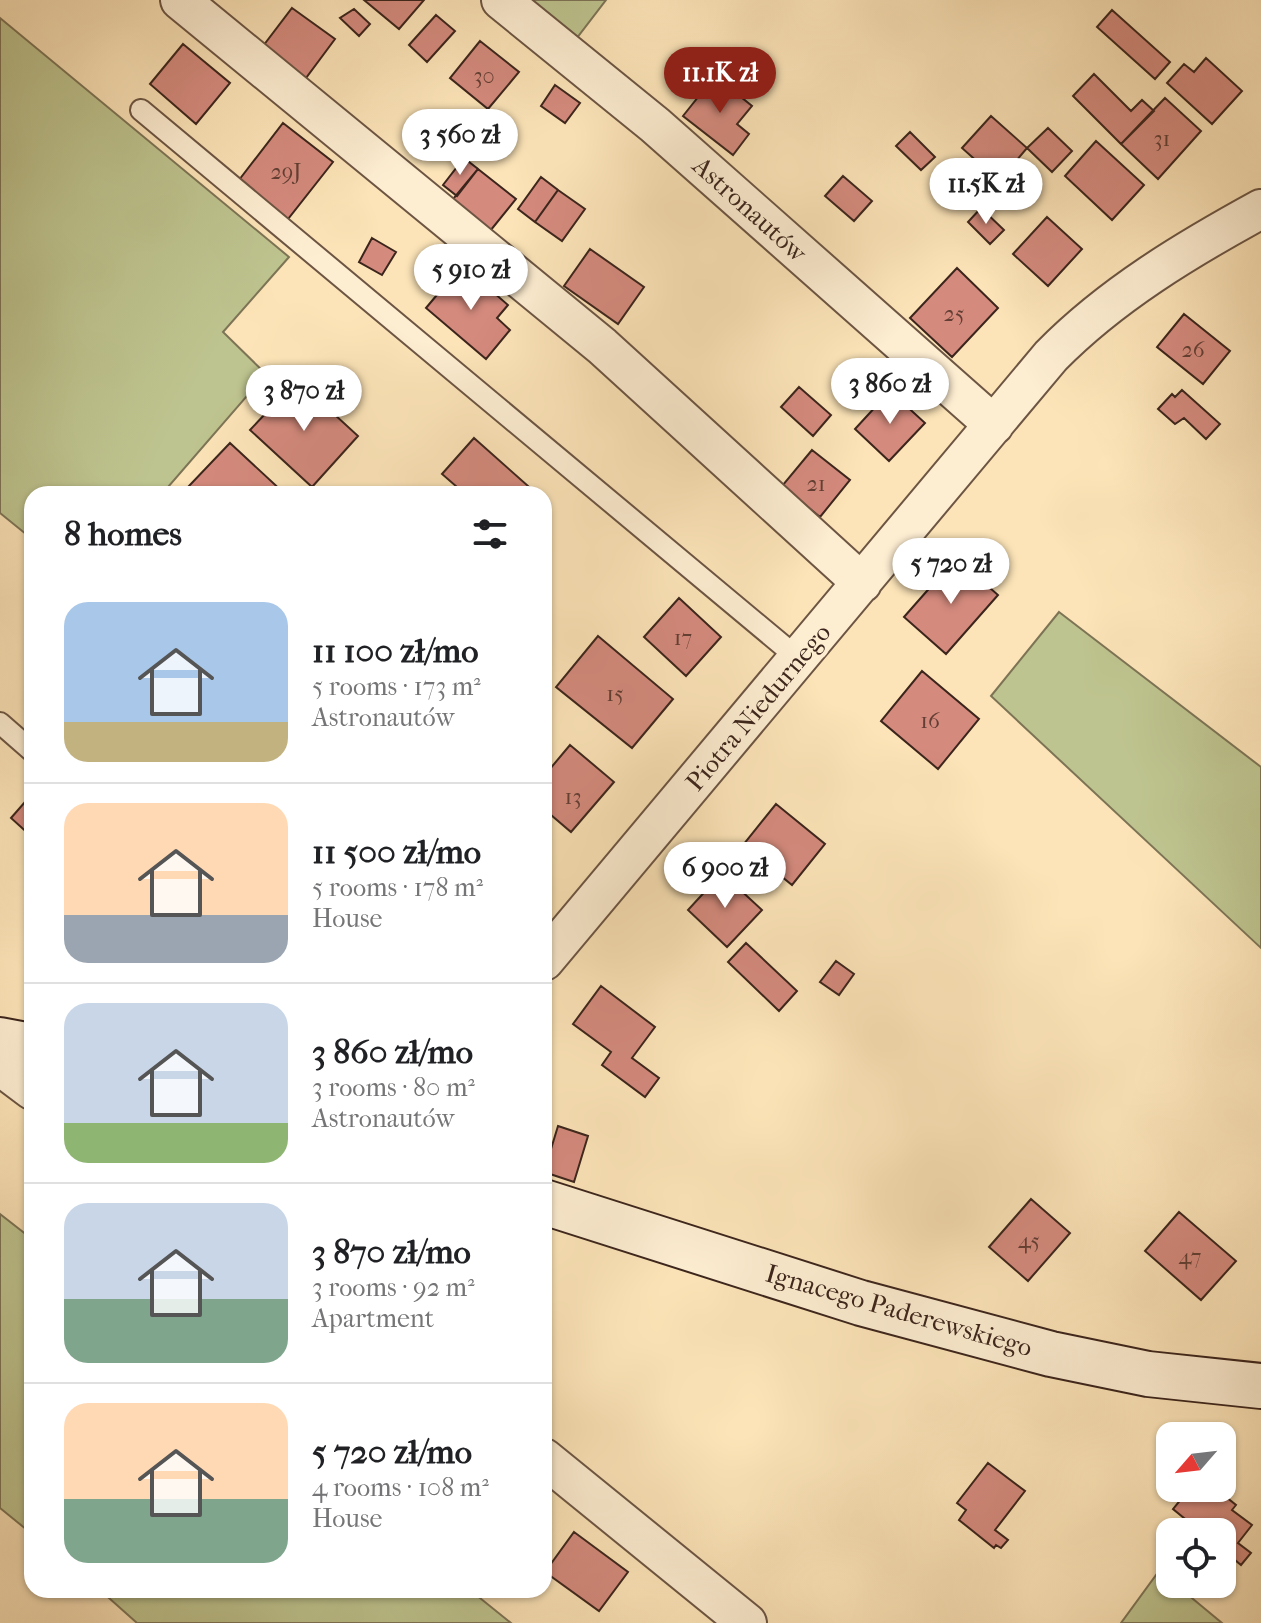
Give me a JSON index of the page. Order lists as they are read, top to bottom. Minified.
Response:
{"streets":{"street":["Astronautów","Piotra Niedurnego","Ignacego Paderewskiego"]},"crossings":[["Astronautów","Piotra Niedurnego"]],"house_numbers":["30","31","29J","25","26","21","17","15","16","13","45","47"],"north":"bottom left","page":{"price":["11.1K zł","3 560 zł","11.5K zł","5 910 zł","3 860 zł","3 870 zł","5 720 zł","6 900 zł"],"heading":"8 homes","list":[{"name":"11 100 zł/mo","note":"5 rooms · 173 m² · Astronautów"},{"name":"11 500 zł/mo","note":"5 rooms · 178 m² · House"},{"name":"3 860 zł/mo","note":"3 rooms · 80 m² · Astronautów"},{"name":"3 870 zł/mo","note":"3 rooms · 92 m² · Apartment"},{"name":"5 720 zł/mo","note":"4 rooms · 108 m² · House"}]}}
